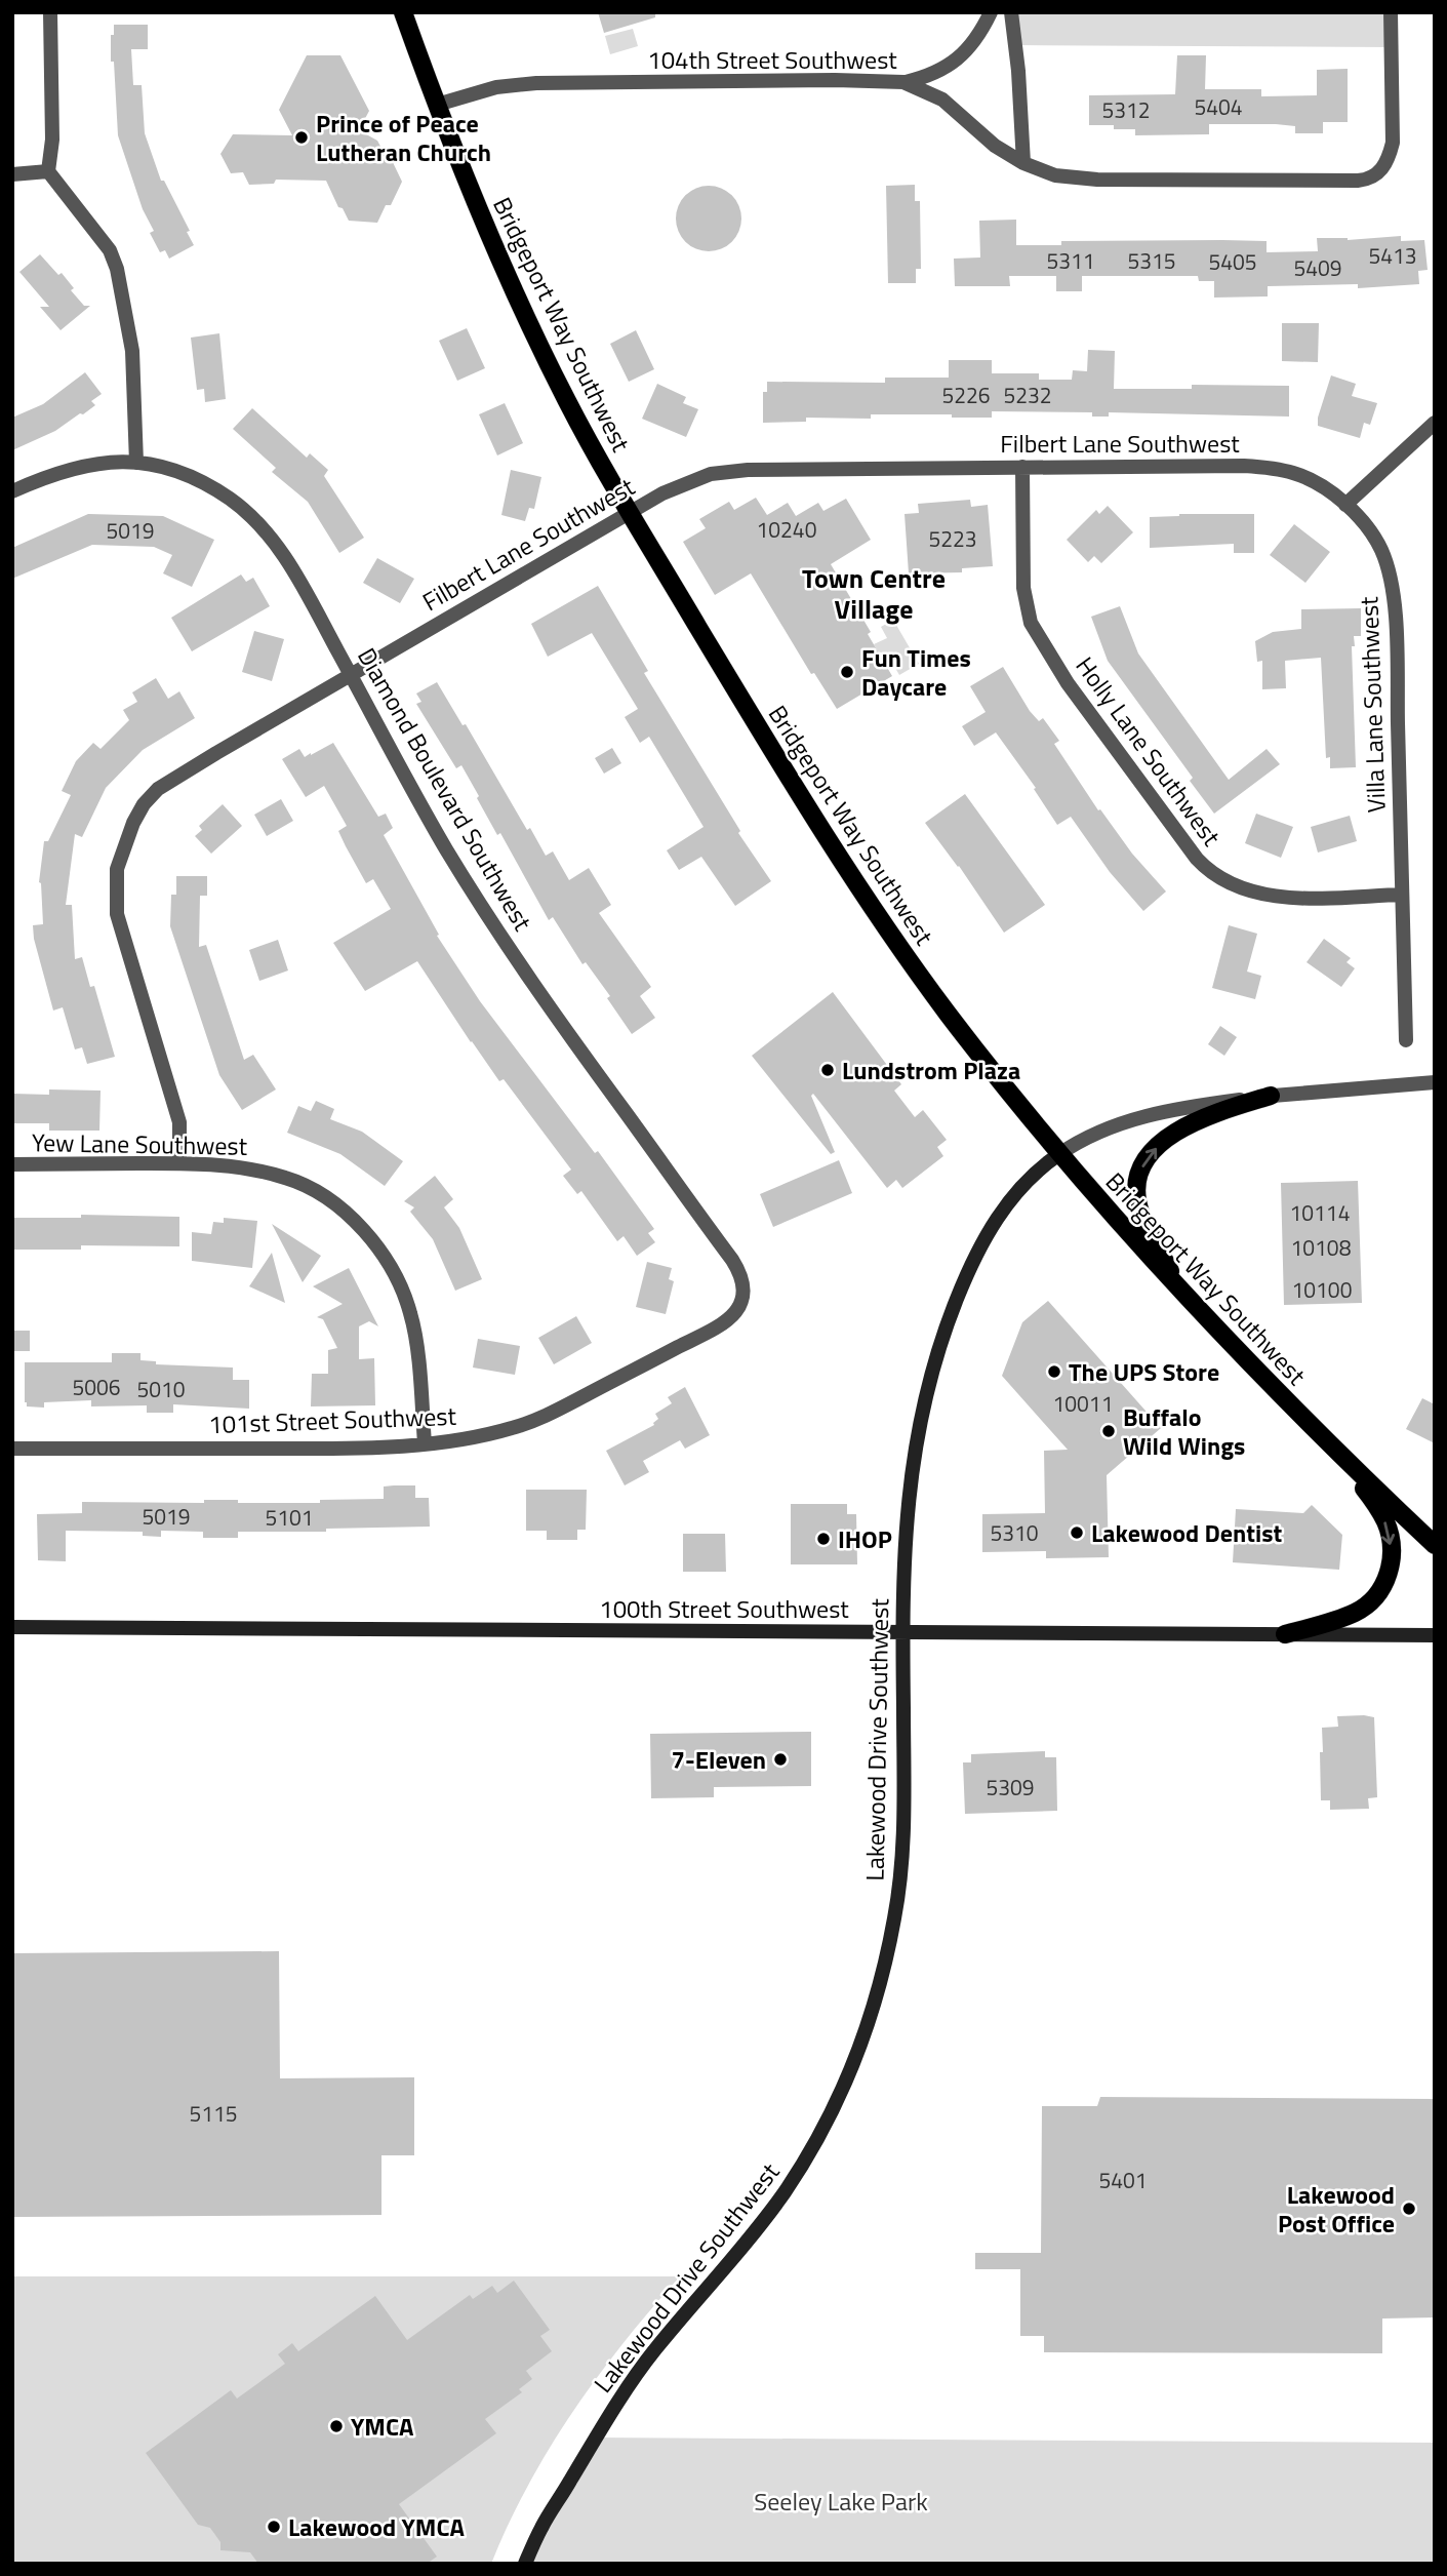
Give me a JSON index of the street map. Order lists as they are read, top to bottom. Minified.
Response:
{"streets":{"main road":["Bridgeport Way Southwest","100th Street Southwest","Lakewood Drive Southwest"],"street":["104th Street Southwest","Filbert Lane Southwest","Villa Lane Southwest","Holly Lane Southwest","Diamond Boulevard Southwest","Yew Lane Southwest","101st Street Southwest"]},"crossings":[["104th Street Southwest","Bridgeport Way Southwest"],["Bridgeport Way Southwest","Filbert Lane Southwest"],["Bridgeport Way Southwest","Lakewood Drive Southwest"],["Filbert Lane Southwest","Villa Lane Southwest"],["Filbert Lane Southwest","Holly Lane Southwest"],["Filbert Lane Southwest","Diamond Boulevard Southwest"],["Filbert Lane Southwest","Yew Lane Southwest"],["Villa Lane Southwest","Holly Lane Southwest"],["Diamond Boulevard Southwest","101st Street Southwest"],["Yew Lane Southwest","101st Street Southwest"],["100th Street Southwest","Lakewood Drive Southwest"]],"districts":["Town Centre Village"],"parks":["Seeley Lake Park"],"places":["Prince of Peace Lutheran Church","Fun Times Daycare","Lundstrom Plaza","The UPS Store","Buffalo Wild Wings","Lakewood Dentist","IHOP","7-Eleven","Lakewood Post Office","YMCA","Lakewood YMCA"],"house_numbers":["5404","5312","5413","5311","5315","5405","5409","5226","5232","10240","5019","5223","10114","10108","10100","5006","5010","10011","5019","5101","5310","5309","5115","5401"]}
